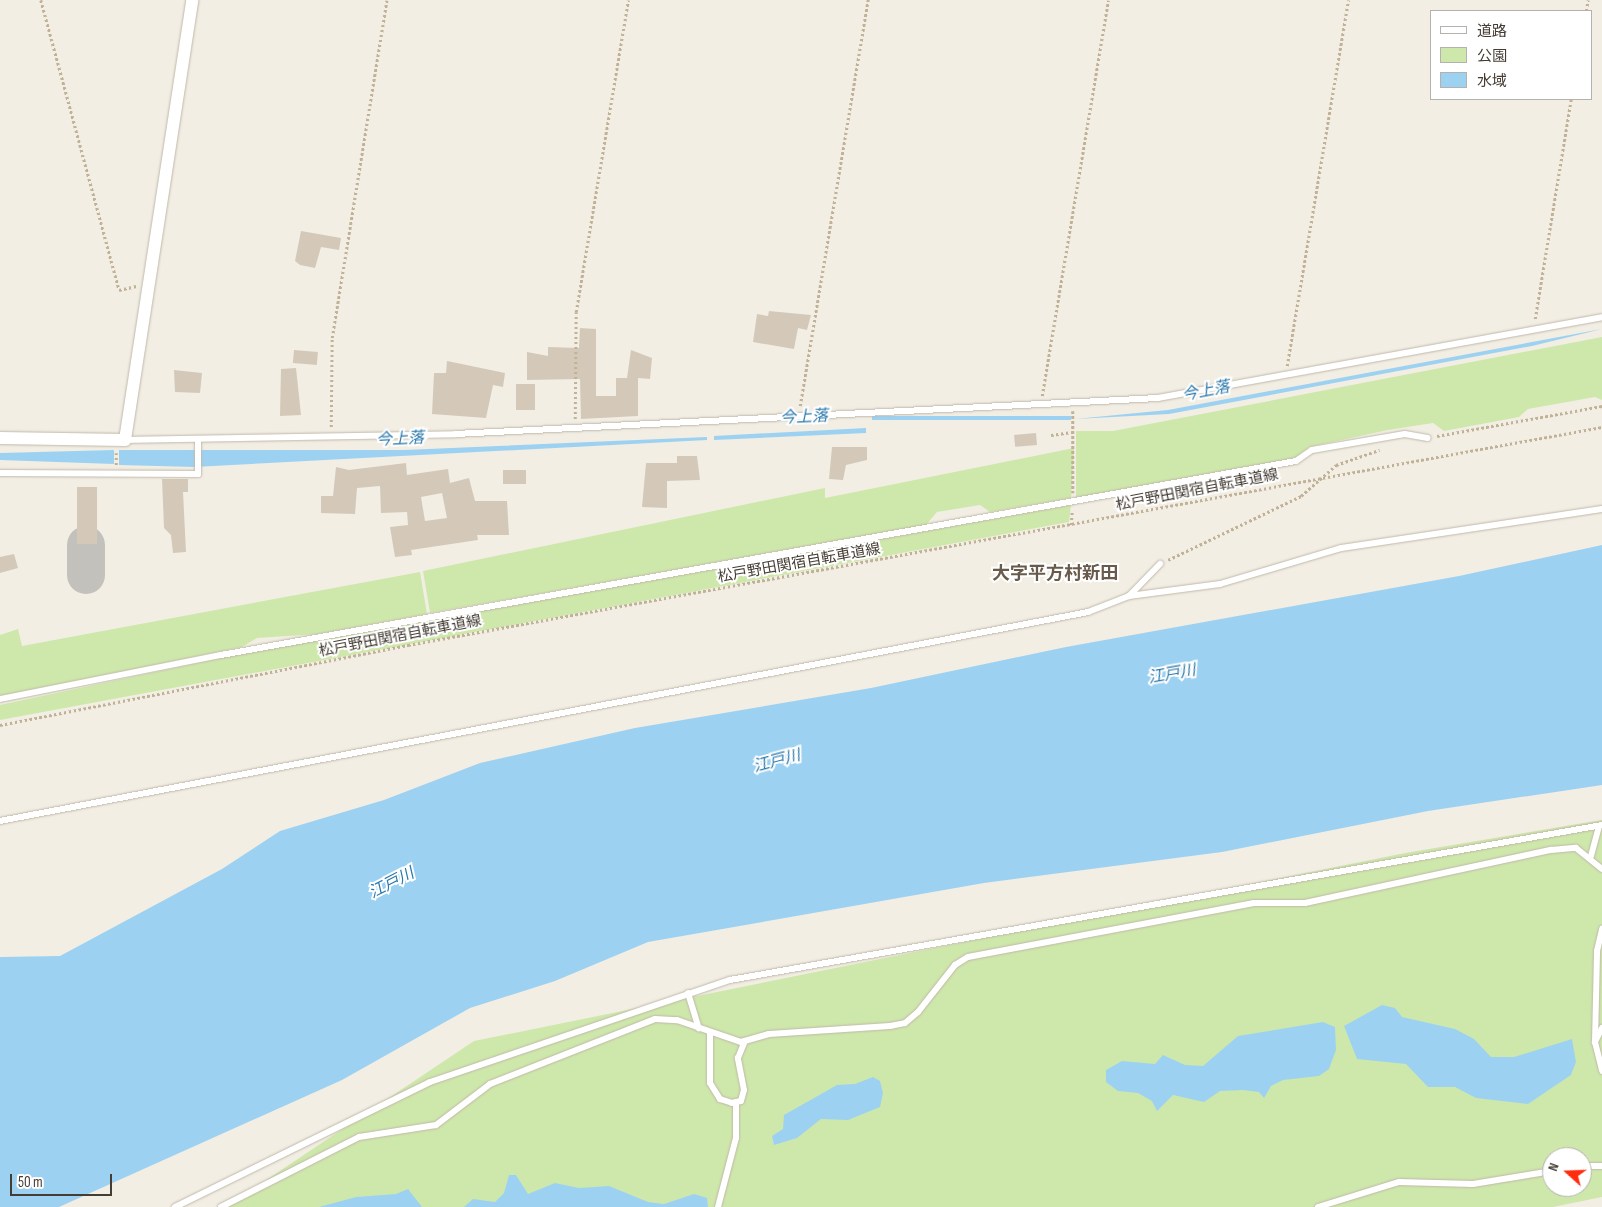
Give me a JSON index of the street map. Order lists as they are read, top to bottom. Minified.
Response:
{"streets":{"path":["松戸野田関宿自転車道線"]},"districts":["大字平方村新田"],"water":["今上落","江戸川"],"legend":["道路","公園","水域"],"scale_bar":"50 m","north":"left"}
